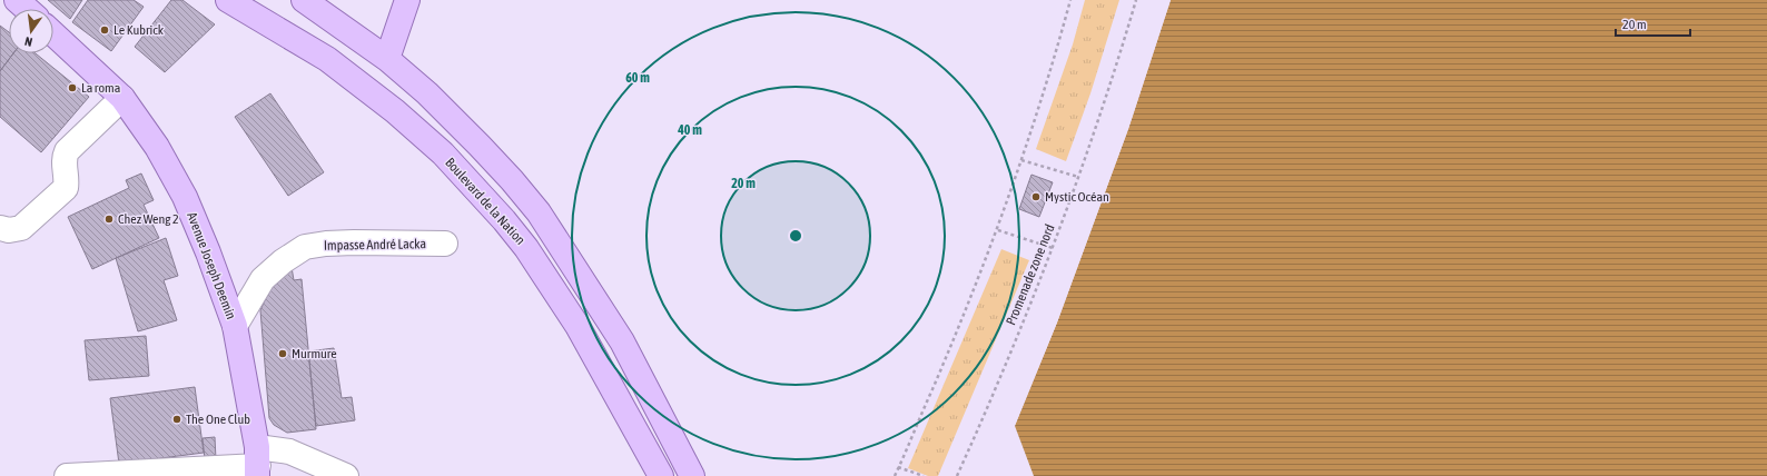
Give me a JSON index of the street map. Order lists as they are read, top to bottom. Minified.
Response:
{"streets":{"main road":["Boulevard de la Nation","Avenue Joseph Deemin"],"street":["Impasse André Lacka"],"path":["Promenade zone nord"]},"crossings":[["Impasse André Lacka","Avenue Joseph Deemin"]],"places":["Le Kubrick","La roma","Mystic Océan","Chez Weng 2","Murmure","The One Club"],"scale_bar":"20 m","north":"bottom","rings":["60 m","40 m","20 m"]}
